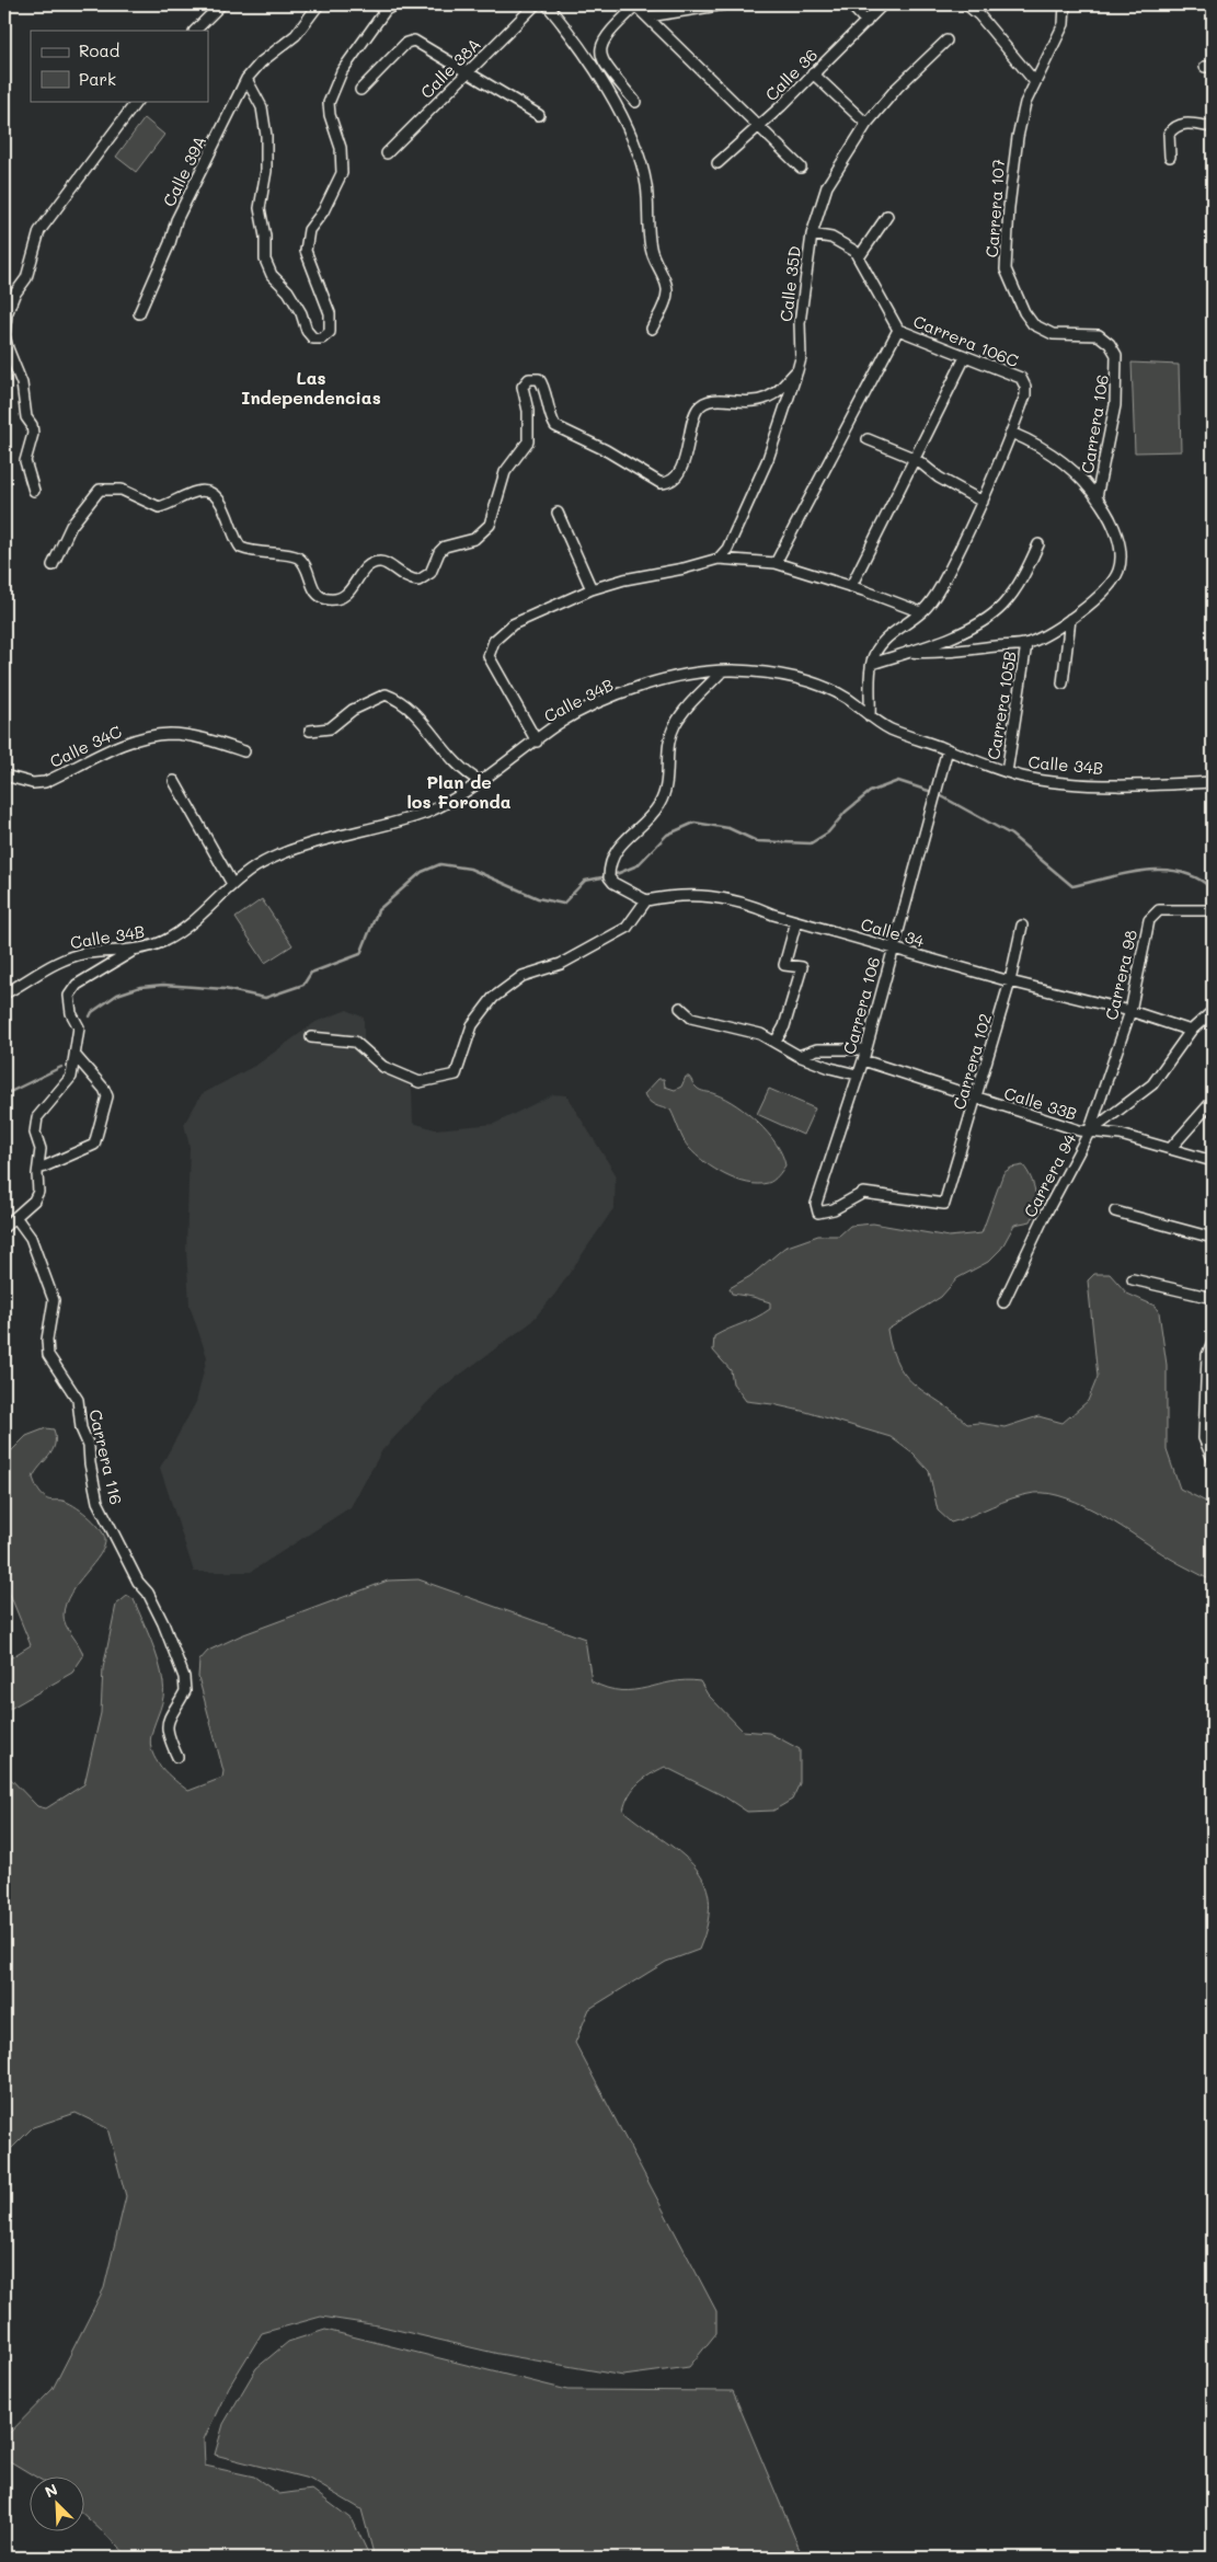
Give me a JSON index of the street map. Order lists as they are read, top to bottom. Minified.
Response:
{"streets":{"street":["Calle 38A","Calle 36","Calle 39A","Carrera 107","Calle 35D","Carrera 106C","Carrera 106","Calle 34B","Carrera 105B","Calle 34C","Calle 34","Carrera 98","Carrera 102","Calle 33B","Carrera 94","Carrera 116"]},"crossings":[["Carrera 107","Carrera 106"],["Carrera 106","Calle 34B"],["Carrera 106","Carrera 105B"],["Carrera 106","Calle 34"],["Carrera 106","Carrera 102"],["Carrera 106","Calle 33B"],["Calle 34B","Carrera 105B"],["Calle 34","Carrera 98"],["Calle 34","Carrera 102"],["Calle 34","Carrera 94"],["Carrera 98","Calle 33B"],["Carrera 98","Carrera 94"],["Carrera 102","Calle 33B"],["Calle 33B","Carrera 94"]],"districts":["Las Independencias","Plan de los Foronda"],"legend":["Road","Park"],"north":"top left"}
